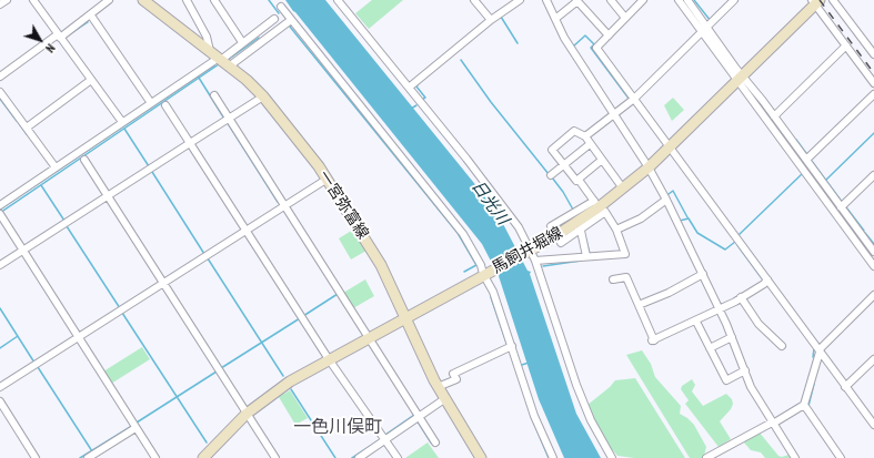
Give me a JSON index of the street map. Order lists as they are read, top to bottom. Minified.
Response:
{"streets":{"main road":["一宮弥富線","馬飼井堀線"]},"crossings":[["一宮弥富線","馬飼井堀線"]],"districts":["一色川俣町"],"water":["日光川"],"north":"bottom right"}
